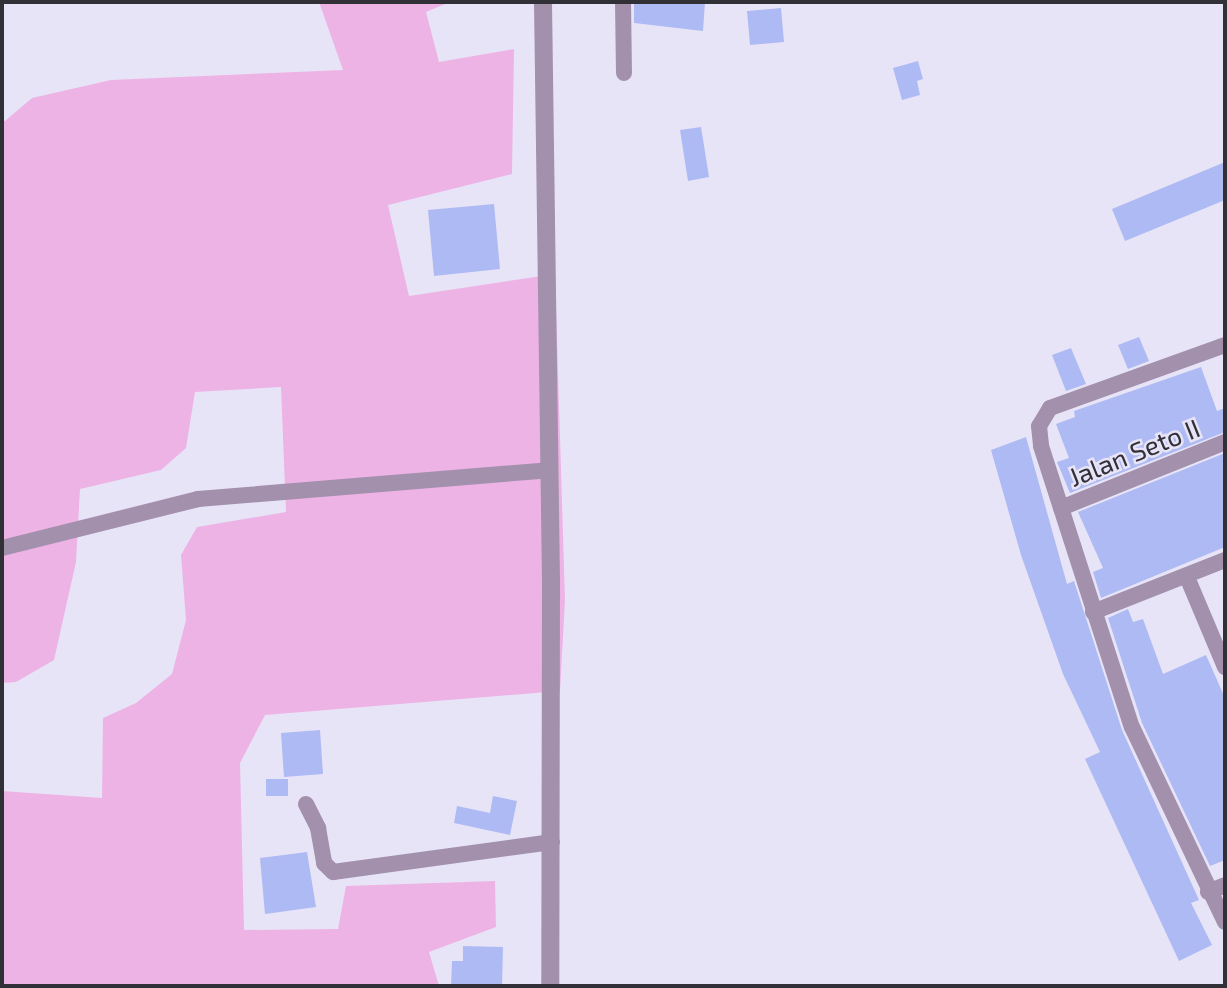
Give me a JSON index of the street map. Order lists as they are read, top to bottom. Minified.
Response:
{"streets":{"street":["Jalan Seto II"]}}
